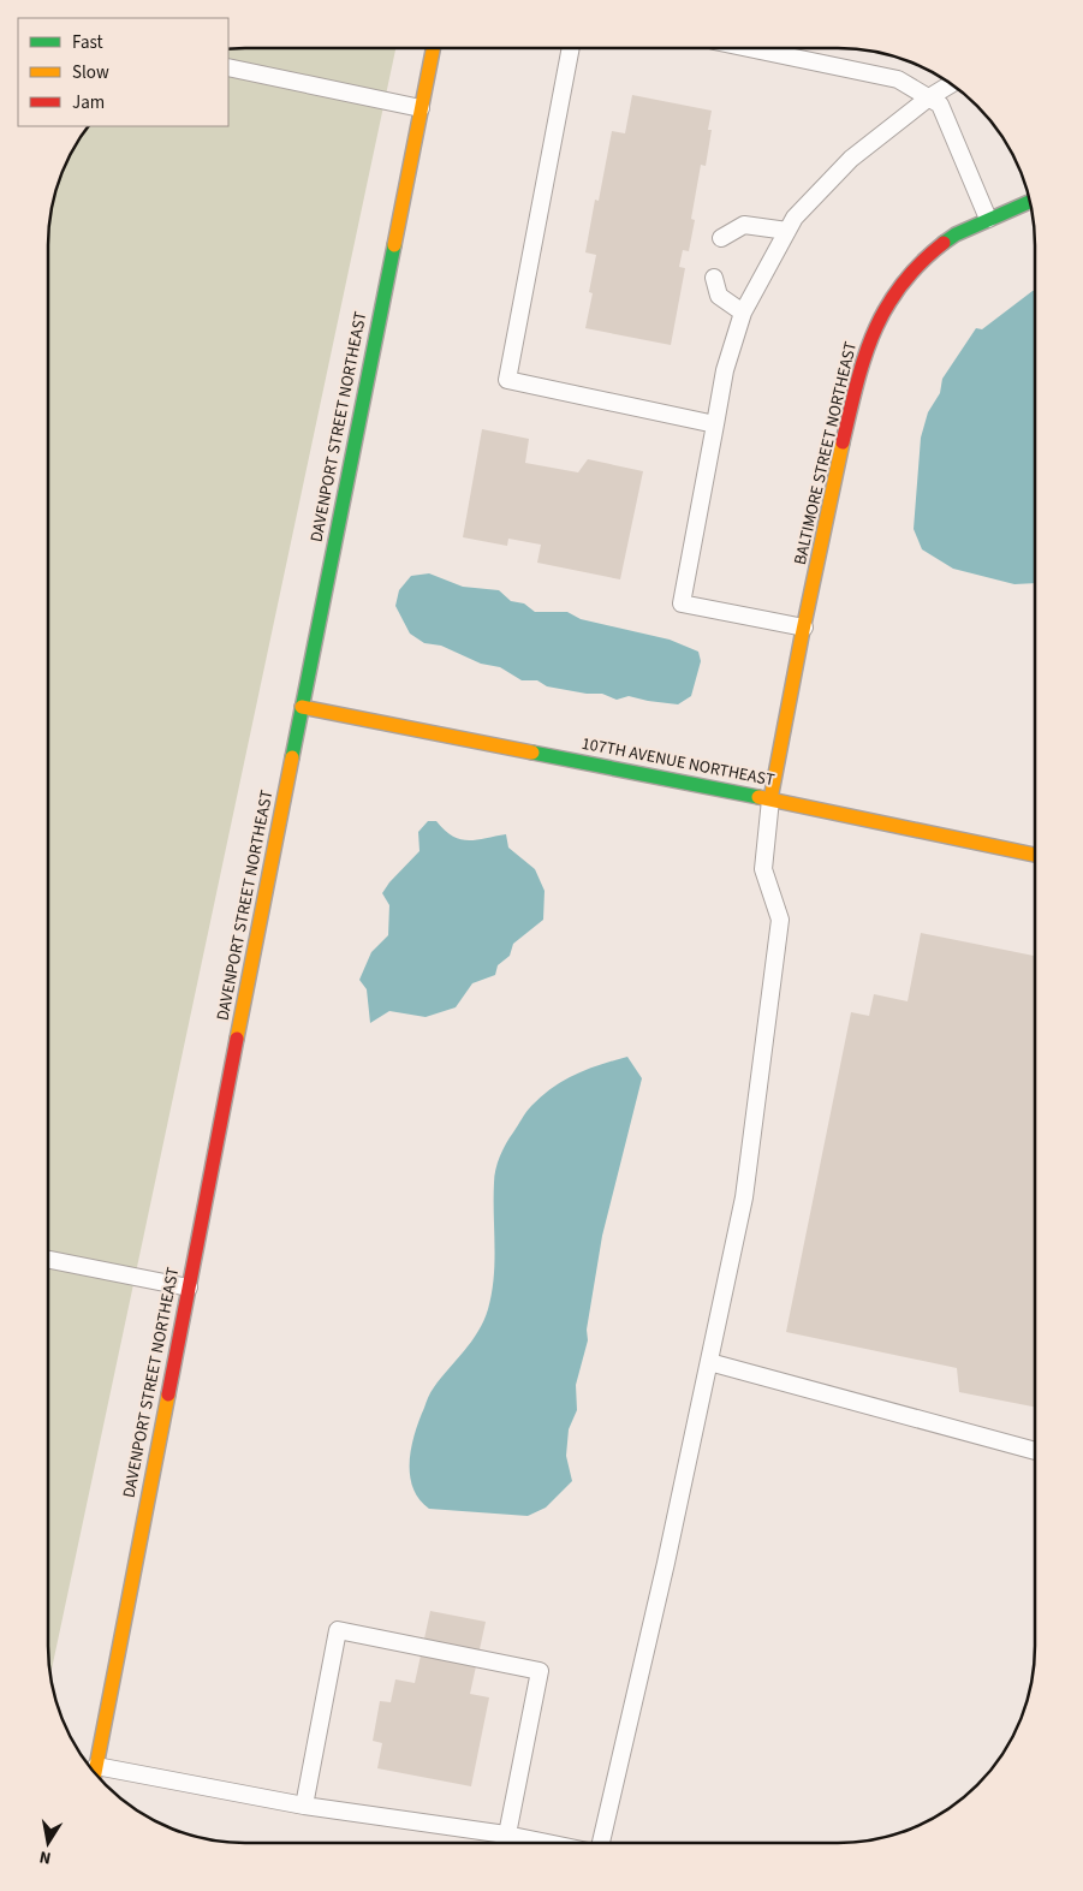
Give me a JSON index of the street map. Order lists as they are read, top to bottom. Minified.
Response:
{"streets":{"street":["DAVENPORT STREET NORTHEAST","BALTIMORE STREET NORTHEAST","107TH AVENUE NORTHEAST"]},"crossings":[["DAVENPORT STREET NORTHEAST","107TH AVENUE NORTHEAST"],["BALTIMORE STREET NORTHEAST","107TH AVENUE NORTHEAST"]],"legend":["Fast","Slow","Jam"],"north":"bottom"}
